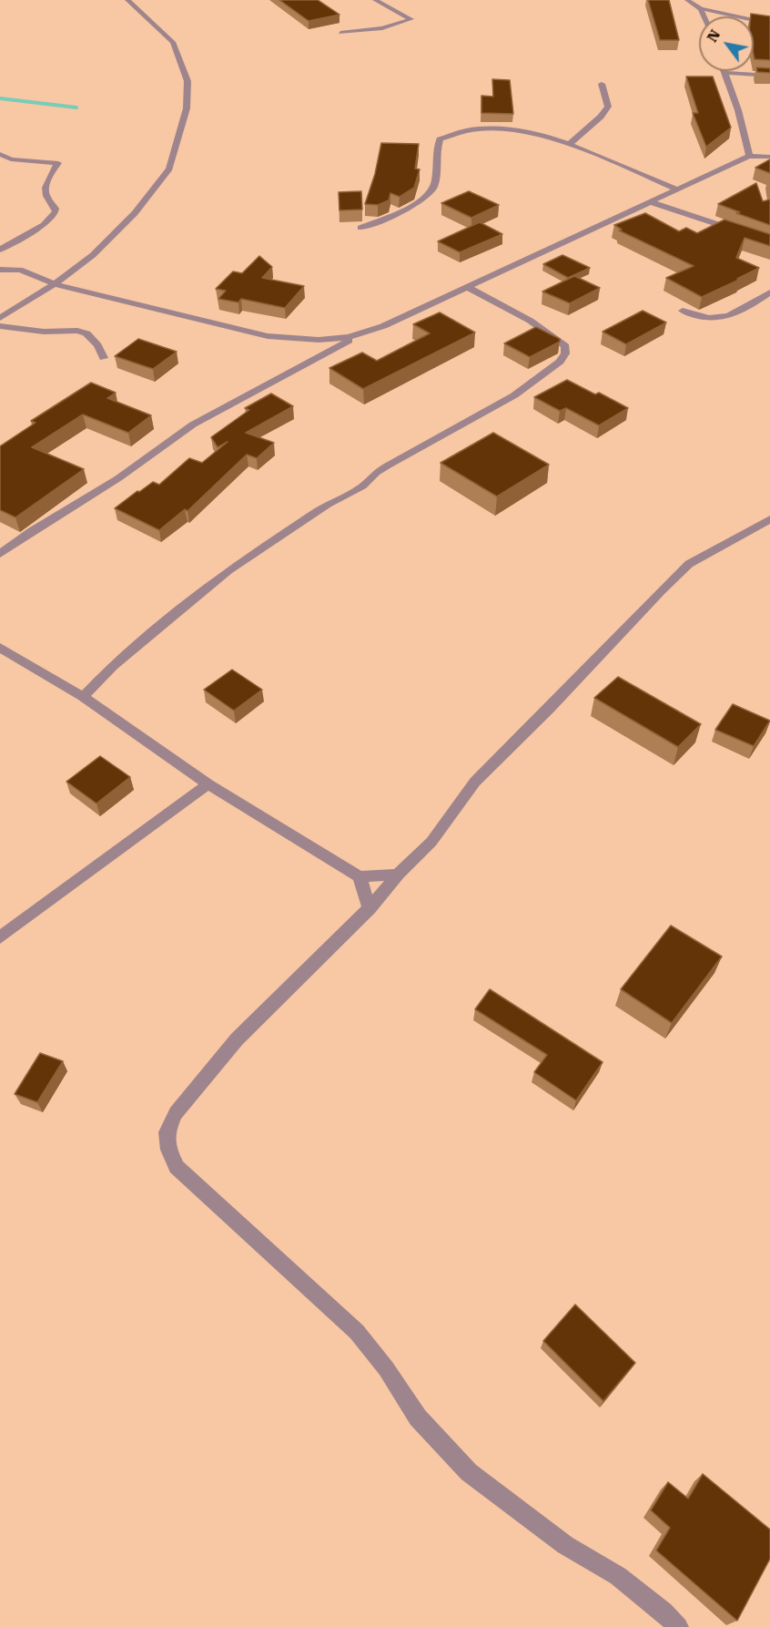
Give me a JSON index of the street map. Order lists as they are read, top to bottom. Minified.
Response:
{"north":"top left"}
